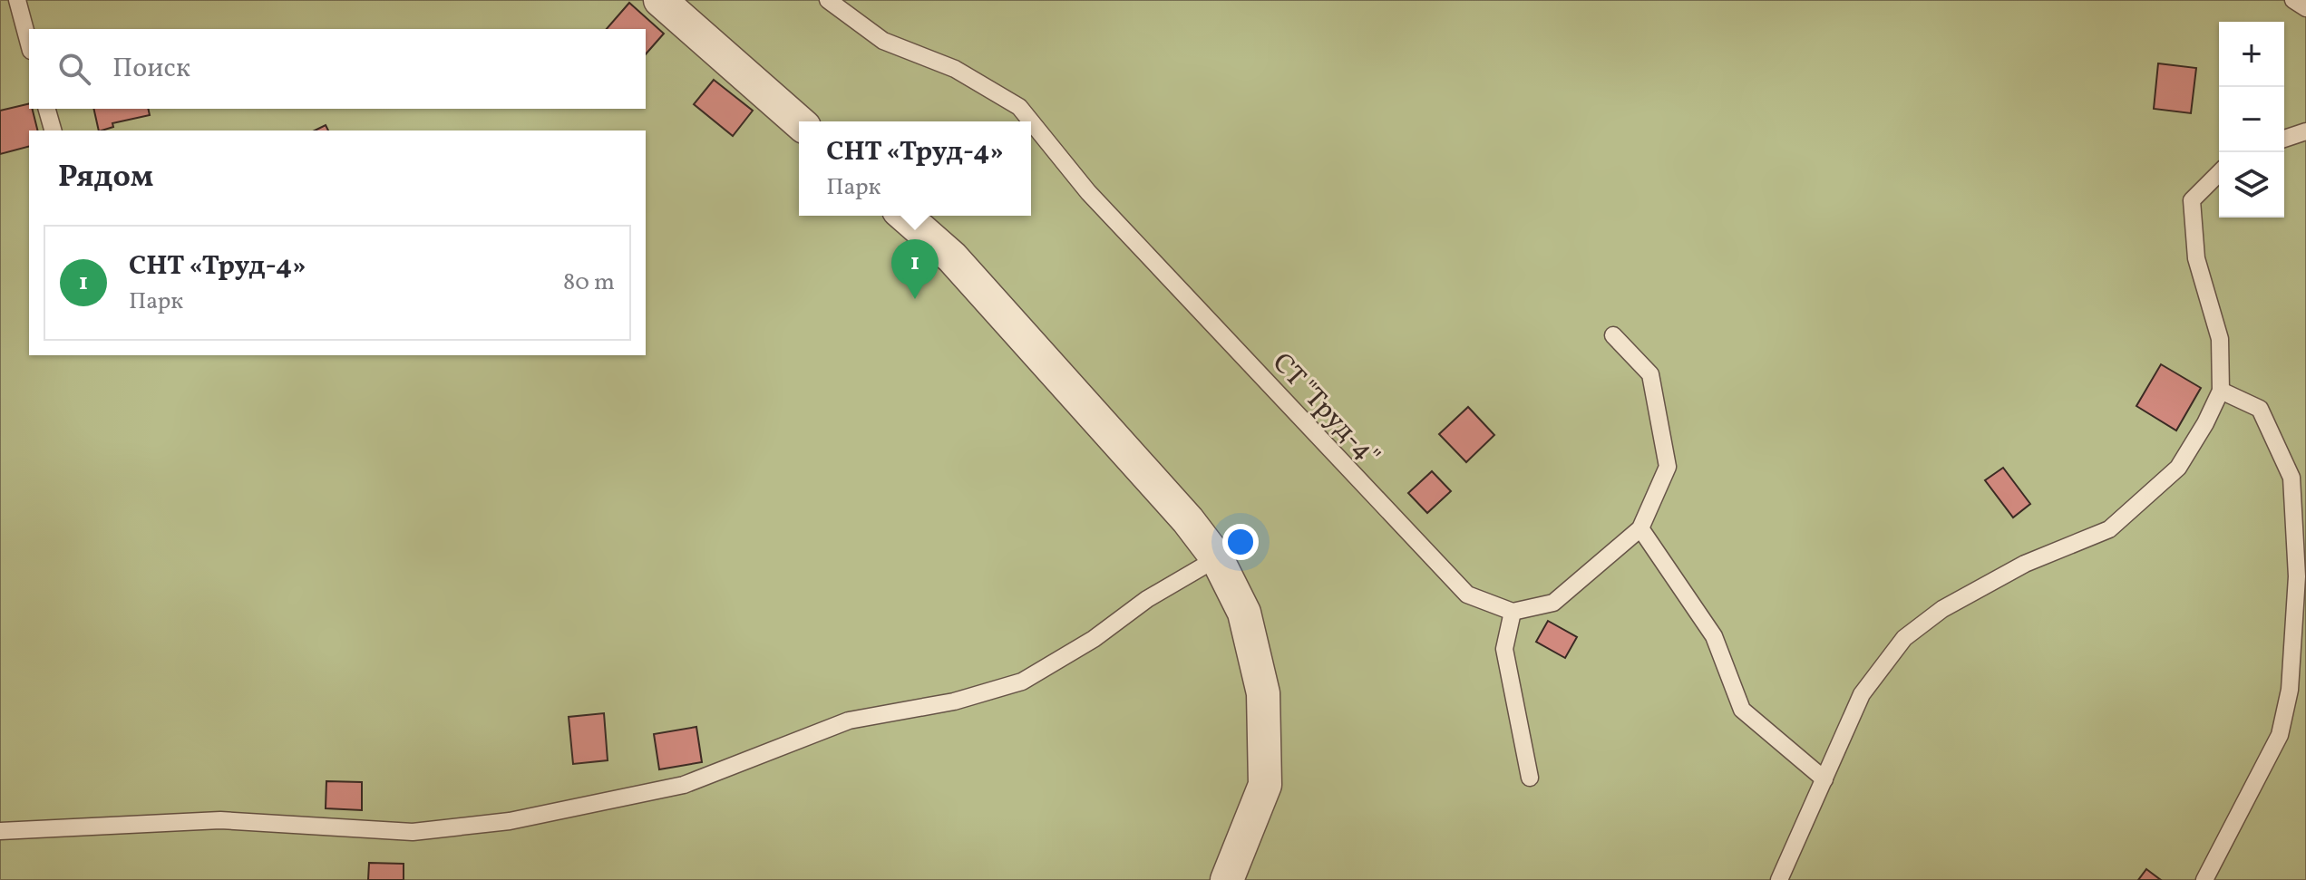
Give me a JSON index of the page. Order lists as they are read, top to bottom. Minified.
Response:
{"streets":{"lane":["СТ \"Труд-4\""]},"page":{"map_buttons":["+","−"],"search":"Поиск","popup":["СНТ «Труд-4»","Парк"],"heading":"Рядом","list":[{"mark":"1","name":"СНТ «Труд-4»","note":"Парк","value":"80 m"}],"pins":"1"}}
